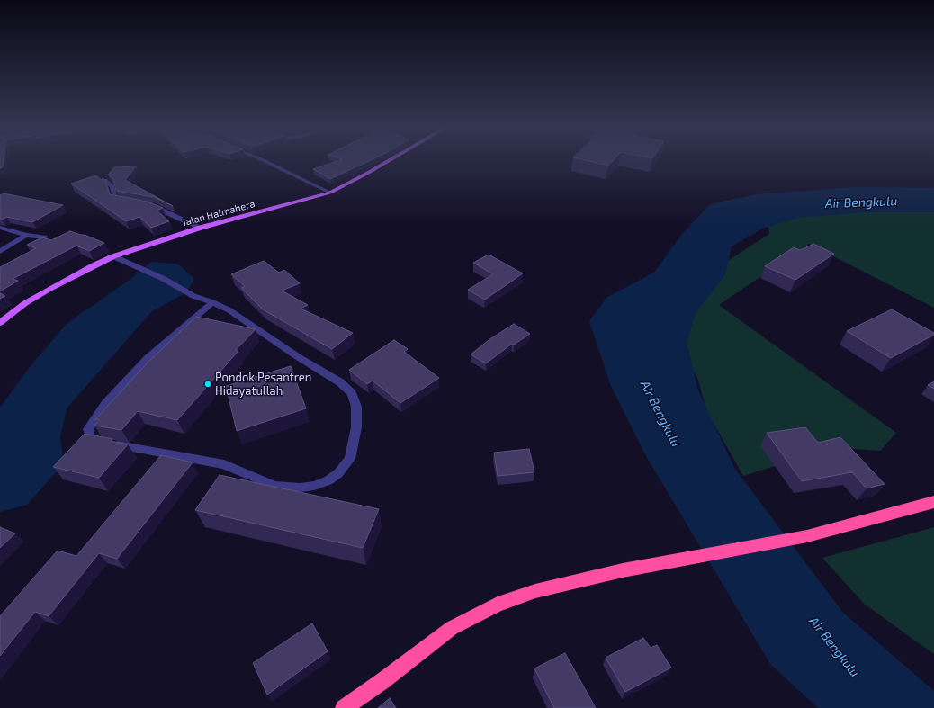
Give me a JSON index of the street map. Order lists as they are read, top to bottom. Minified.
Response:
{"streets":{"main road":["Jalan Halmahera"]},"water":["Air Bengkulu"],"places":["Pondok Pesantren Hidayatullah"]}
